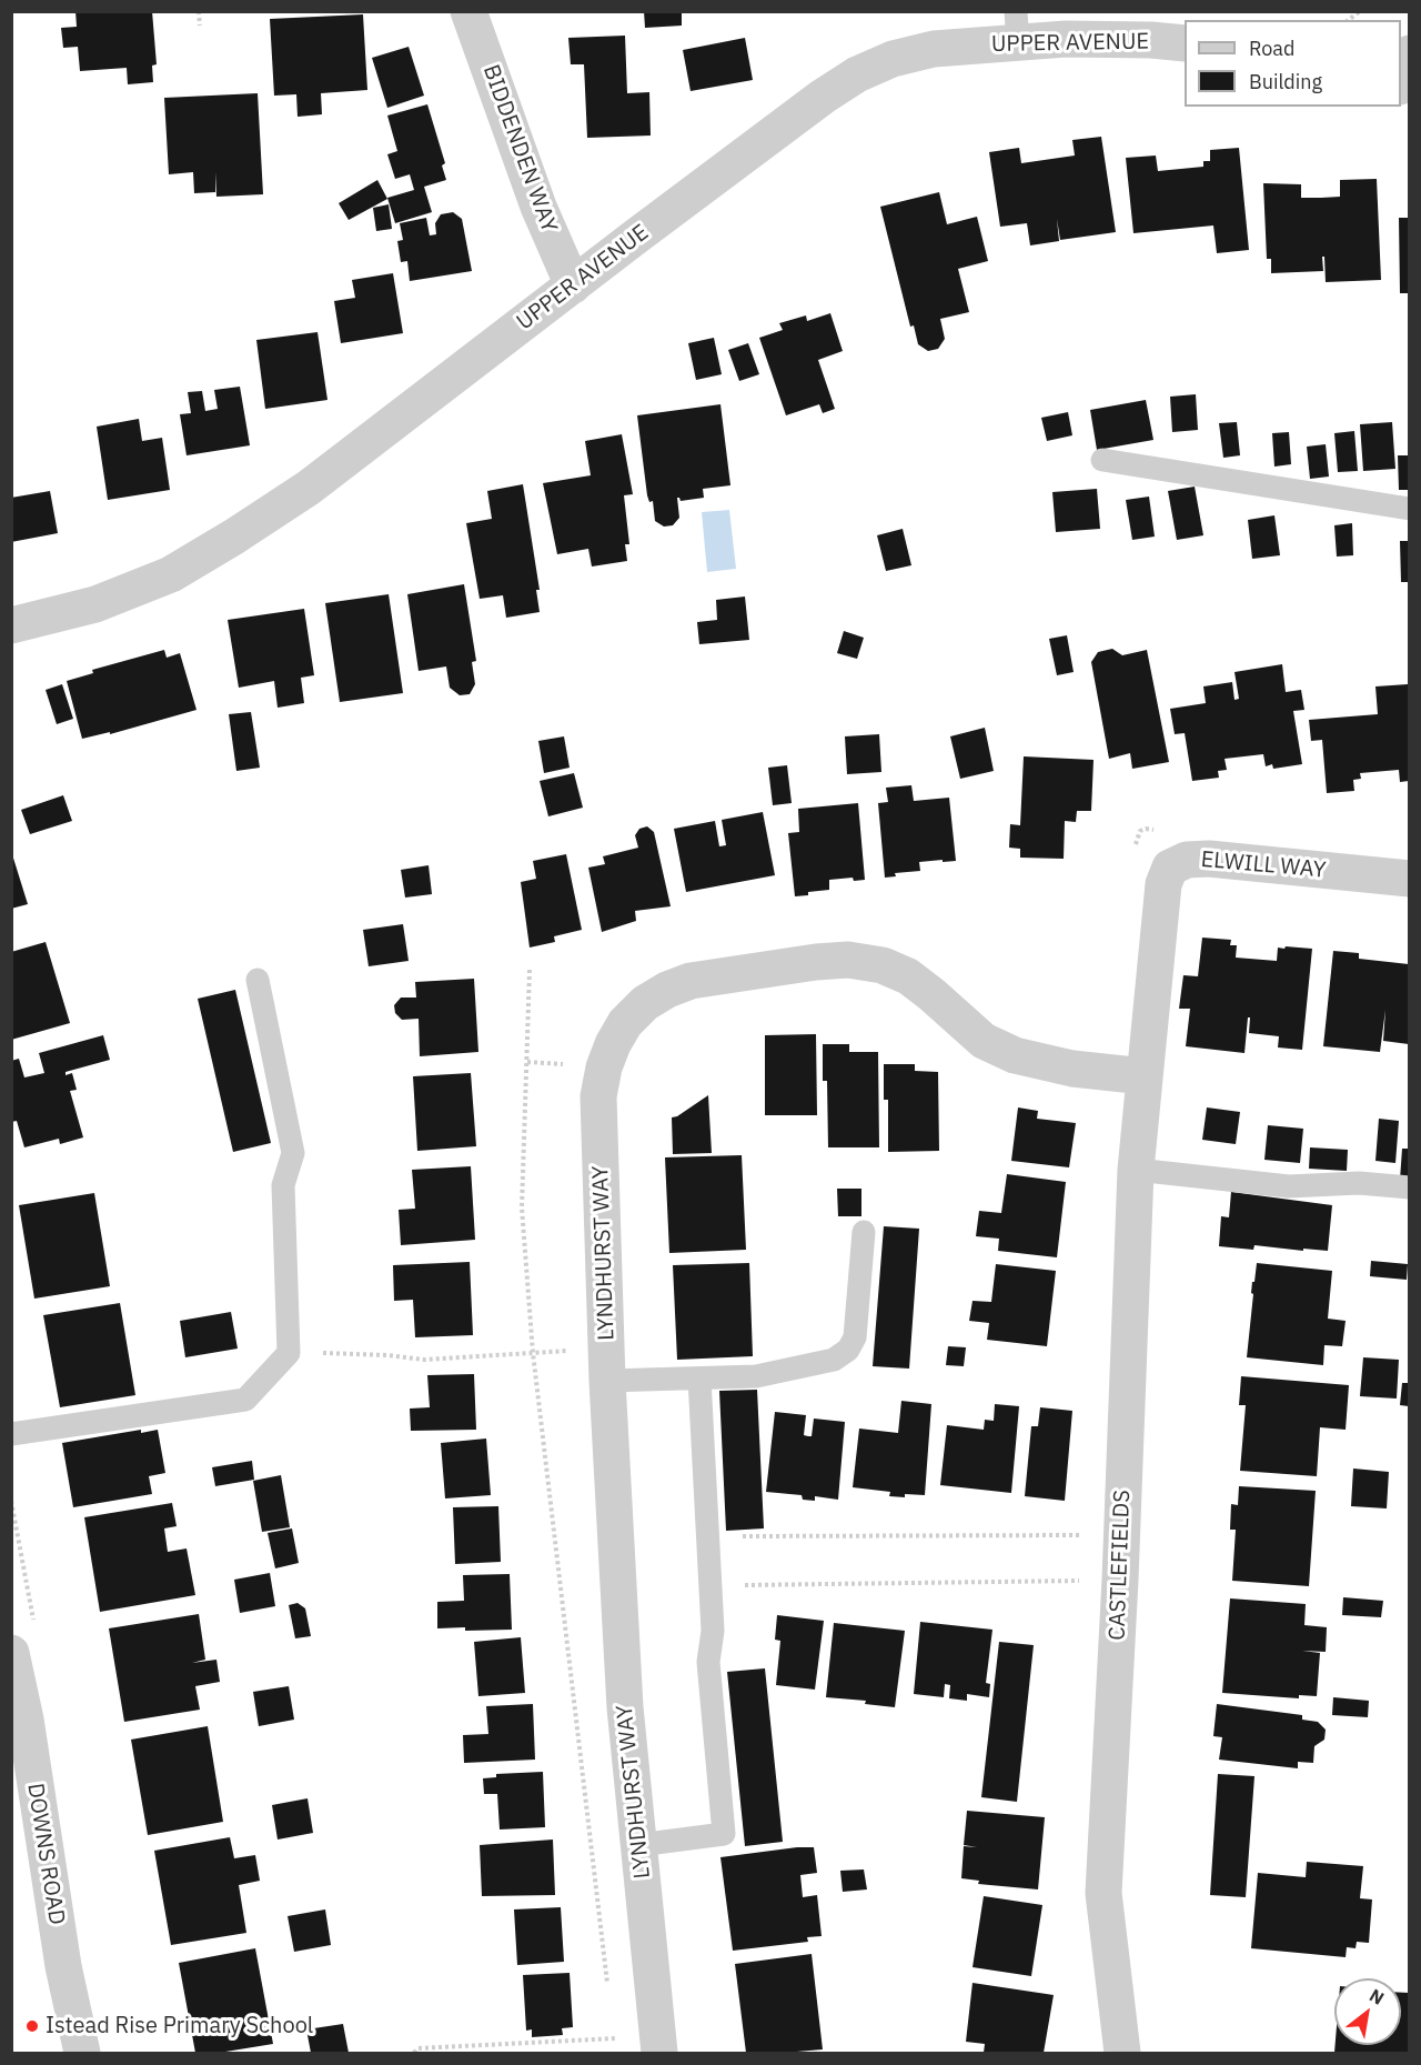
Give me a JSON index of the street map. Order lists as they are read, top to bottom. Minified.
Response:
{"streets":{"street":["UPPER AVENUE","BIDDENDEN WAY","ELWILL WAY","LYNDHURST WAY","CASTLEFIELDS","DOWNS ROAD"]},"crossings":[["UPPER AVENUE","BIDDENDEN WAY"],["ELWILL WAY","LYNDHURST WAY"],["ELWILL WAY","CASTLEFIELDS"],["LYNDHURST WAY","CASTLEFIELDS"]],"places":["Istead Rise Primary School"],"legend":["Road","Building"],"north":"top right"}
